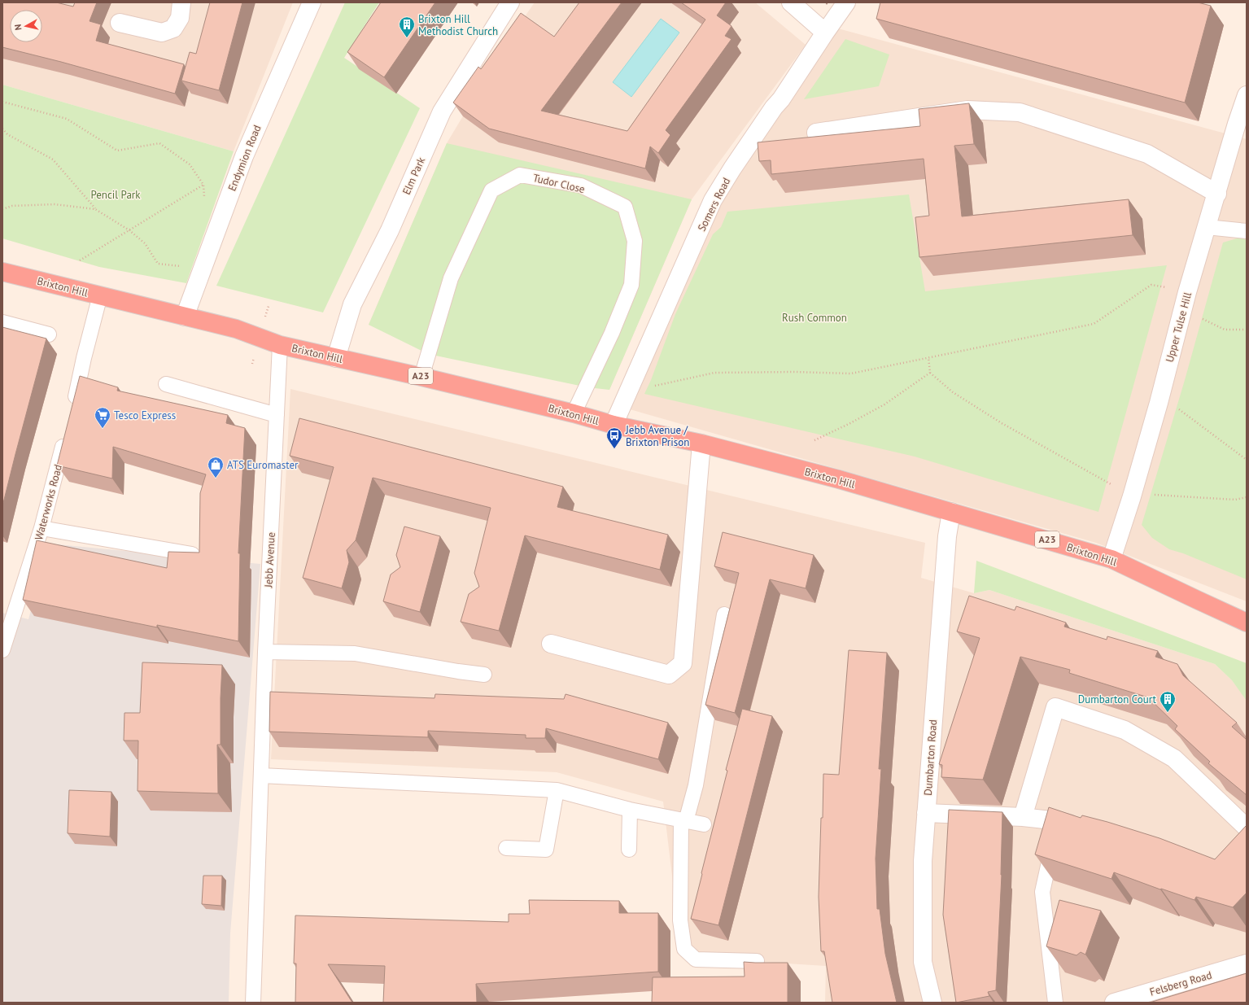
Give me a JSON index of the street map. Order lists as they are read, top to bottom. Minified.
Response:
{"streets":{"highway":["Brixton Hill","A23"],"street":["Endymion Road","Elm Park","Somers Road","Upper Tulse Hill","Dumbarton Road","Felsberg Road"],"lane":["Tudor Close","Waterworks Road","Jebb Avenue"]},"crossings":[["Endymion Road","Brixton Hill"],["Elm Park","Brixton Hill"],["Tudor Close","Brixton Hill"],["Somers Road","Brixton Hill"],["Brixton Hill","Upper Tulse Hill"],["Brixton Hill","Jebb Avenue"],["Brixton Hill","Dumbarton Road"]],"parks":["Pencil Park","Rush Common"],"places":{"building":["Brixton Hill Methodist Church","Dumbarton Court"],"supermarket":["Tesco Express"],"bus stop":["Jebb Avenue / Brixton Prison"],"shop":["ATS Euromaster"]},"north":"left"}
